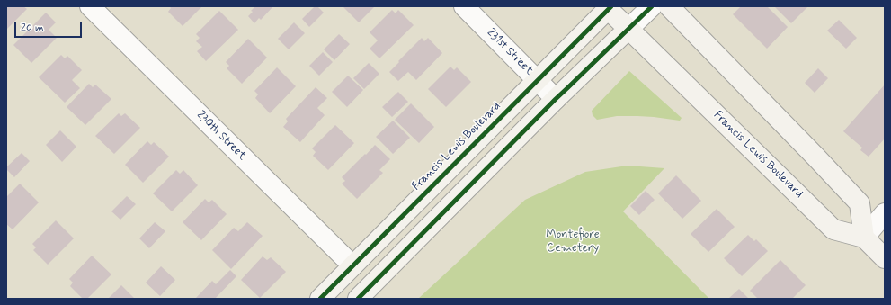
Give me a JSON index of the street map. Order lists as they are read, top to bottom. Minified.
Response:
{"streets":{"main road":["Francis Lewis Boulevard"],"street":["231st Street","230th Street"]},"crossings":[["231st Street","Francis Lewis Boulevard"],["230th Street","Francis Lewis Boulevard"]],"parks":["Montefiore Cemetery"],"scale_bar":"20 m"}
